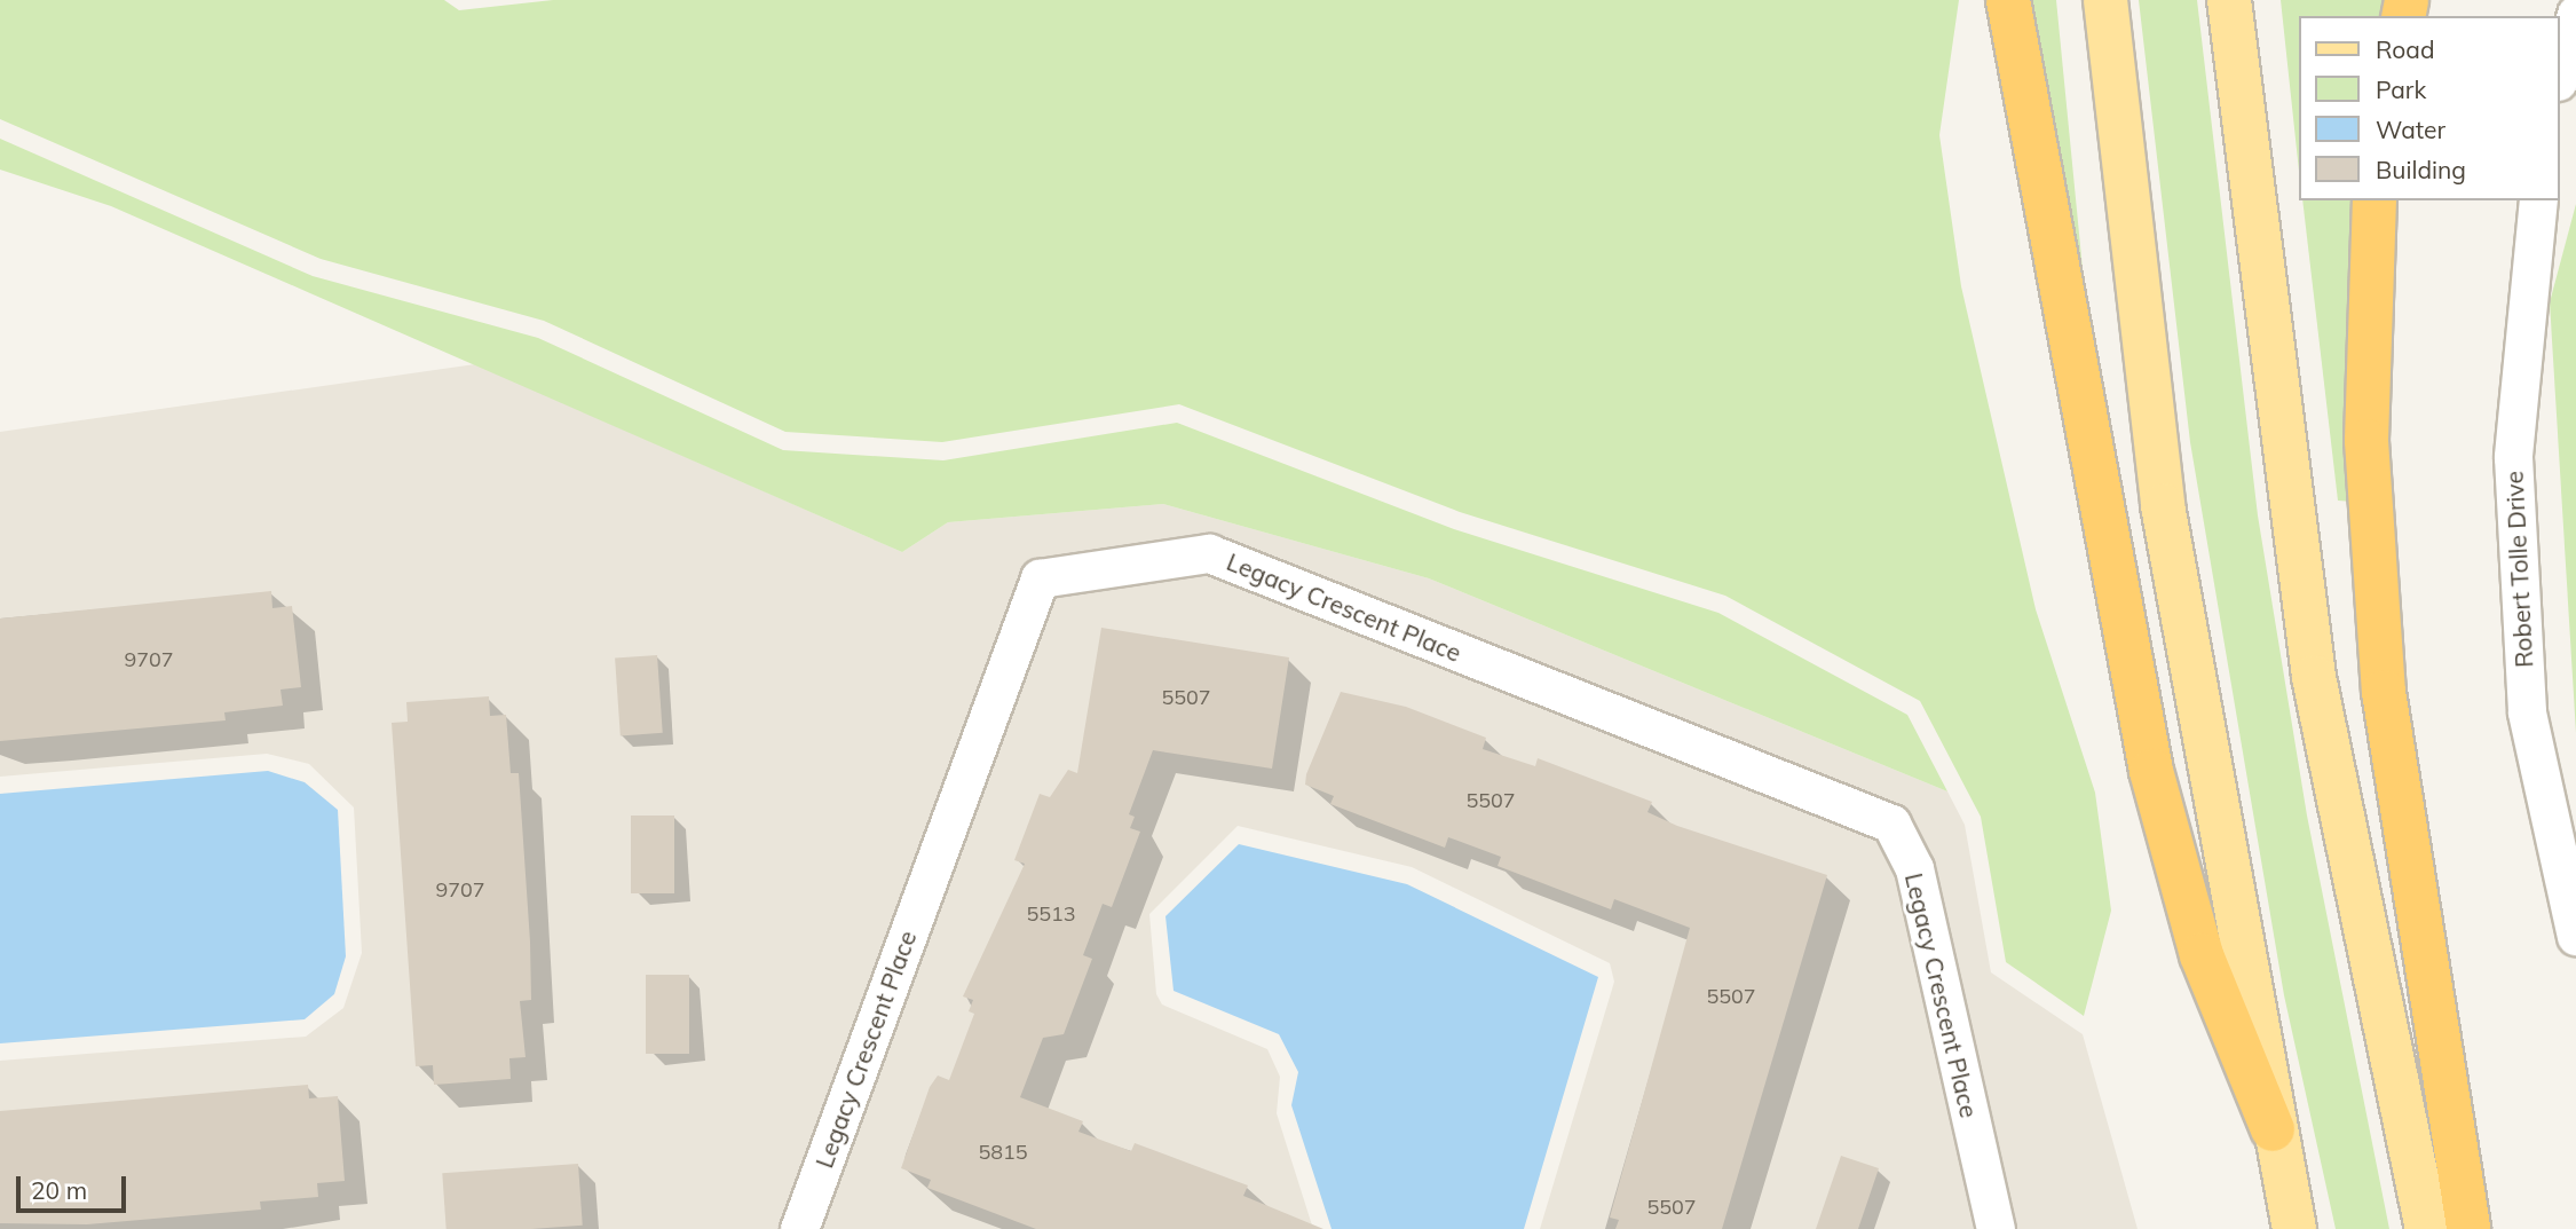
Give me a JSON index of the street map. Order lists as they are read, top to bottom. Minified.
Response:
{"streets":{"street":["Robert Tolle Drive","Legacy Crescent Place"]},"house_numbers":["9707","5507","5507","9707","5513","5507","5815","5507"],"legend":["Road","Park","Water","Building"],"scale_bar":"20 m"}
